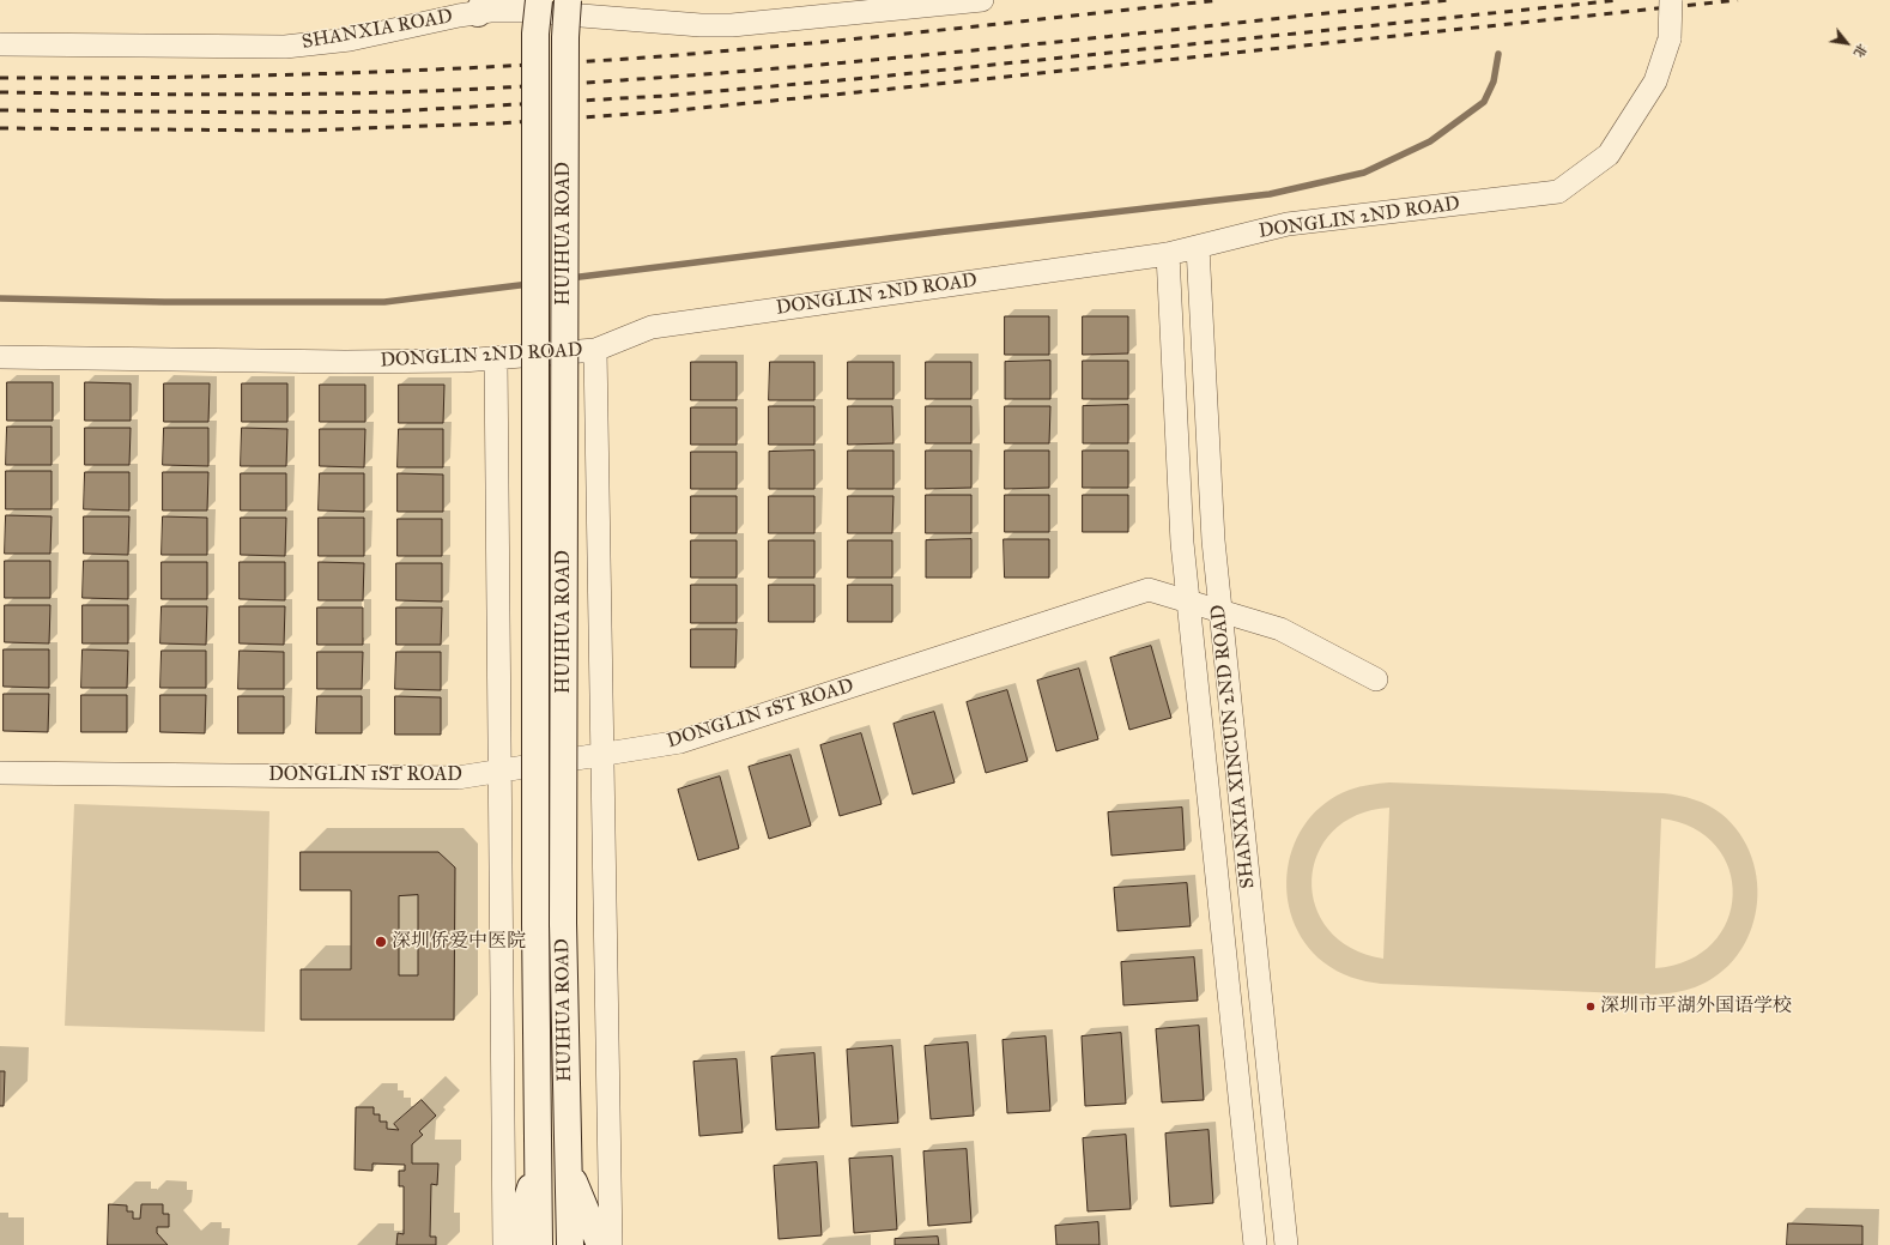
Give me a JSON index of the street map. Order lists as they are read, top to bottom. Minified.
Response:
{"streets":{"main road":["HUIHUA ROAD"],"street":["SHANXIA ROAD","DONGLIN 2ND ROAD","DONGLIN 1ST ROAD","SHANXIA XINCUN 2ND ROAD"]},"crossings":[["SHANXIA ROAD","HUIHUA ROAD"],["DONGLIN 2ND ROAD","SHANXIA XINCUN 2ND ROAD"],["DONGLIN 1ST ROAD","SHANXIA XINCUN 2ND ROAD"]],"places":["深圳侨爱中医院","深圳市平湖外国语学校"],"north":"bottom right"}
